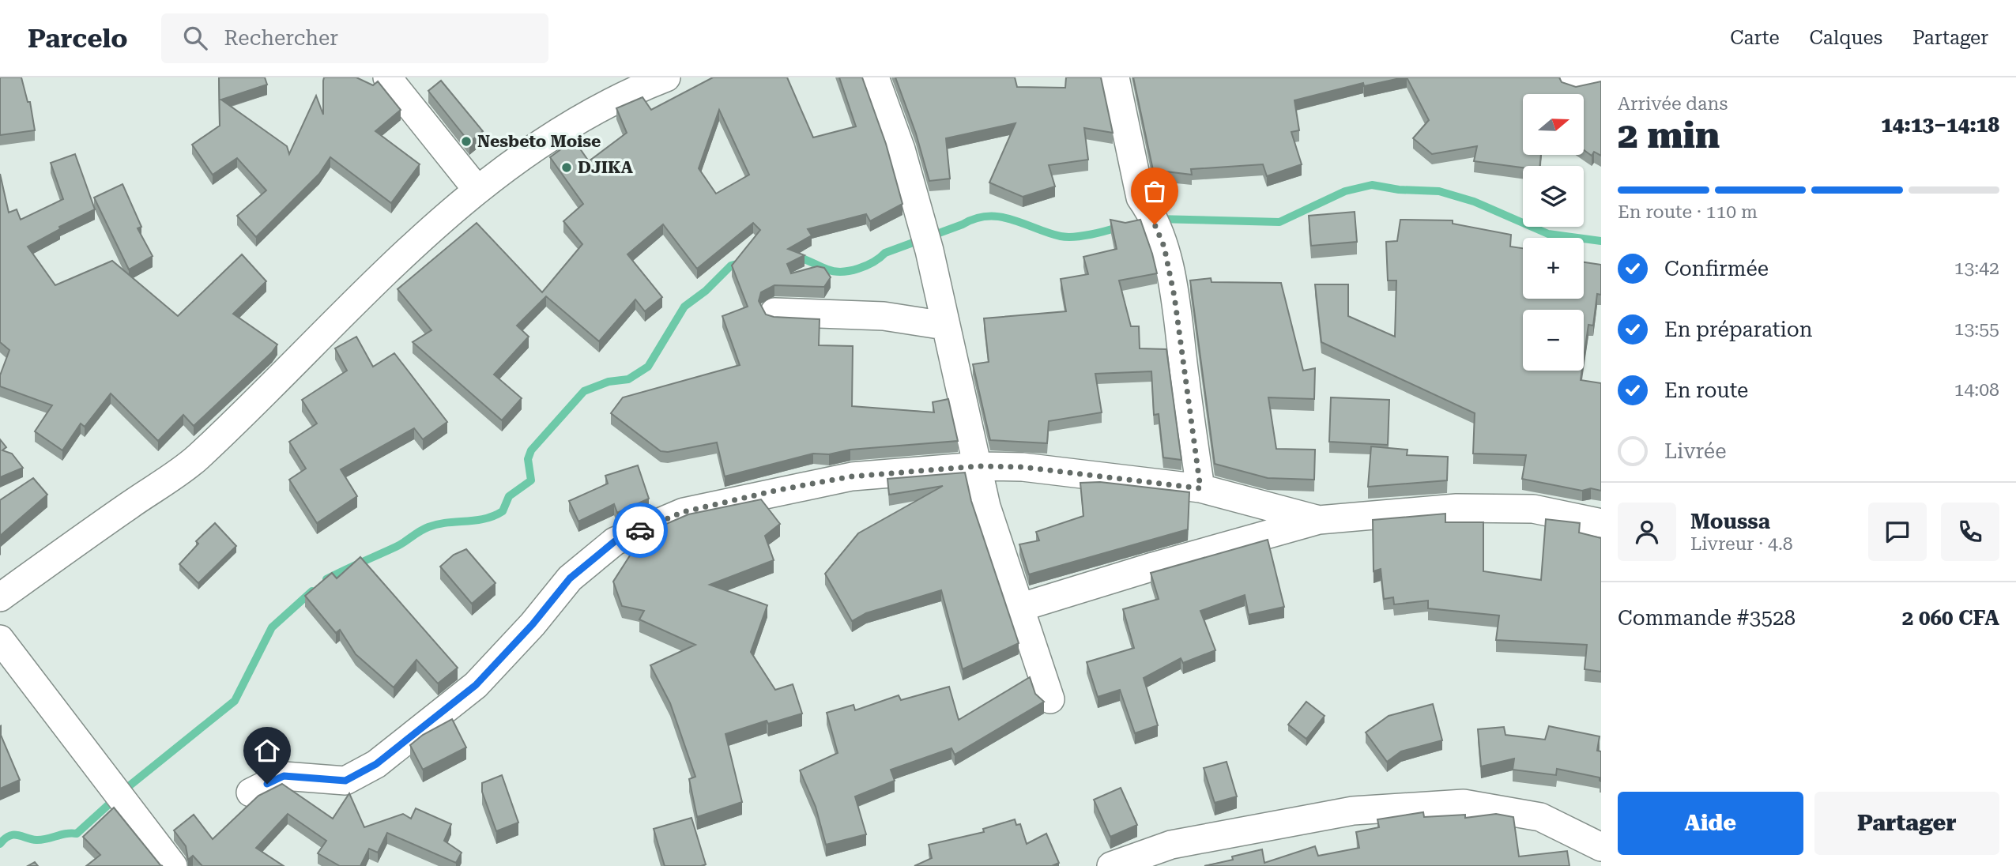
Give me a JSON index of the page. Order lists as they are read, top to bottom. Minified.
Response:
{"places":["Nesbeto Moise","DJIKA"],"north":"right","page":{"header":"Parcelo","search":"Rechercher","nav":["Carte","Calques","Partager"],"heading":["2 min","Arrivée dans","14:13–14:18"],"panel":["Moussa","Livreur · 4.8","Commande #3528","2 060 CFA"],"map_buttons":["+","−"],"bar":"En route · 110 m","list":[["Confirmée","13:42"],["En préparation","13:55"],["En route","14:08"],"Livrée"],"buttons":["Aide","Partager"]}}
